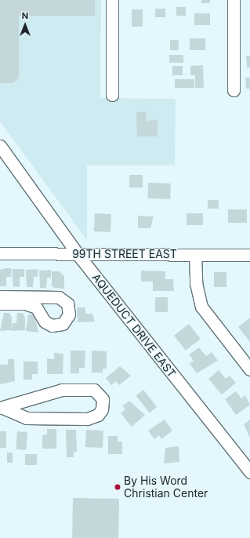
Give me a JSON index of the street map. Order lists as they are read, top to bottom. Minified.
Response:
{"streets":{"street":["99TH STREET EAST","AQUEDUCT DRIVE EAST"]},"crossings":[["99TH STREET EAST","AQUEDUCT DRIVE EAST"]],"places":["By His Word Christian Center"],"north":"top"}
